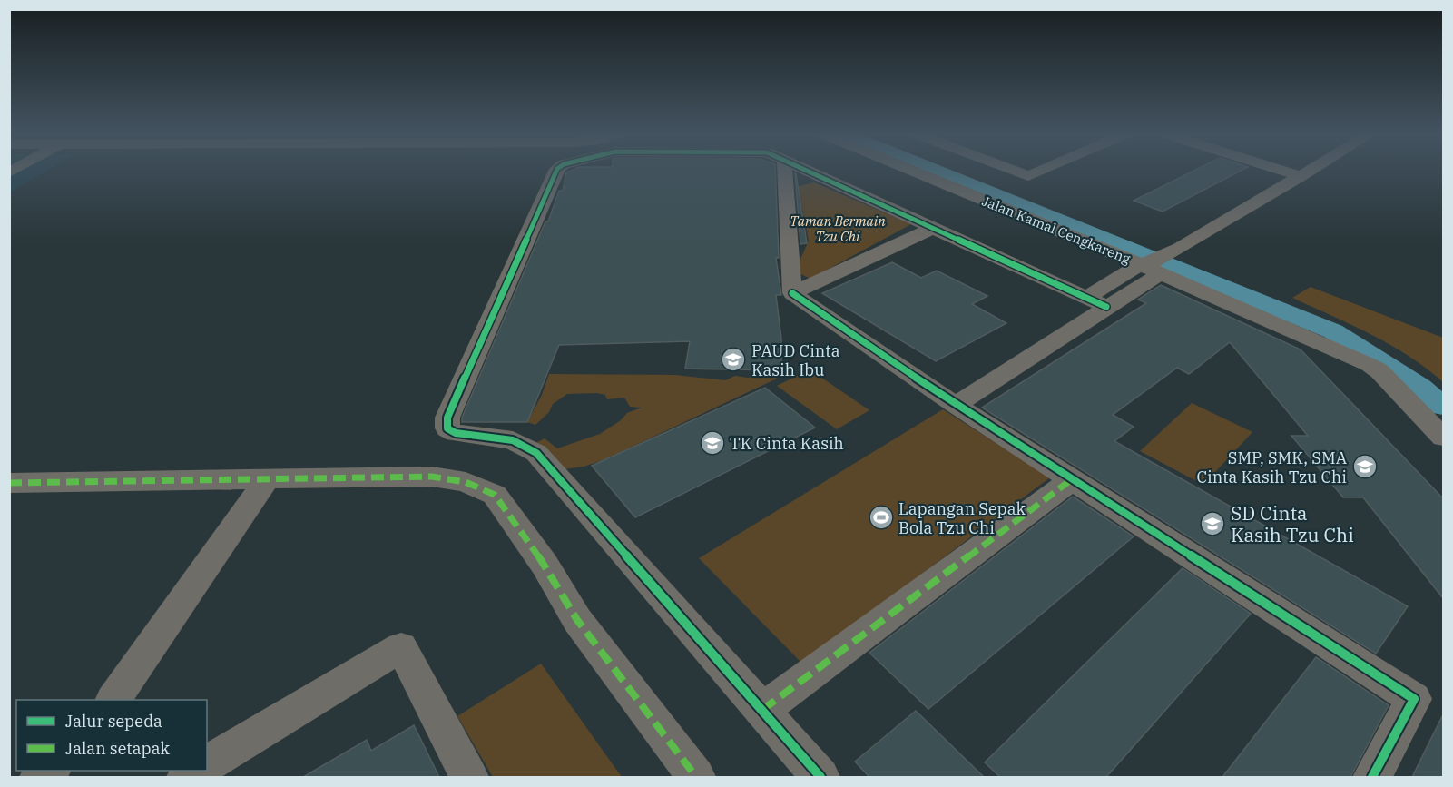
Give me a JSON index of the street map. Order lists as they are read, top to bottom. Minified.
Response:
{"streets":{"street":["Jalan Kamal Cengkareng"]},"parks":["Taman Bermain Tzu Chi"],"places":{"school or university":["PAUD Cinta Kasih Ibu","TK Cinta Kasih","SMP, SMK, SMA Cinta Kasih Tzu Chi","SD Cinta Kasih Tzu Chi"],"sports":["Lapangan Sepak Bola Tzu Chi"]},"legend":["Jalur sepeda","Jalan setapak"]}
